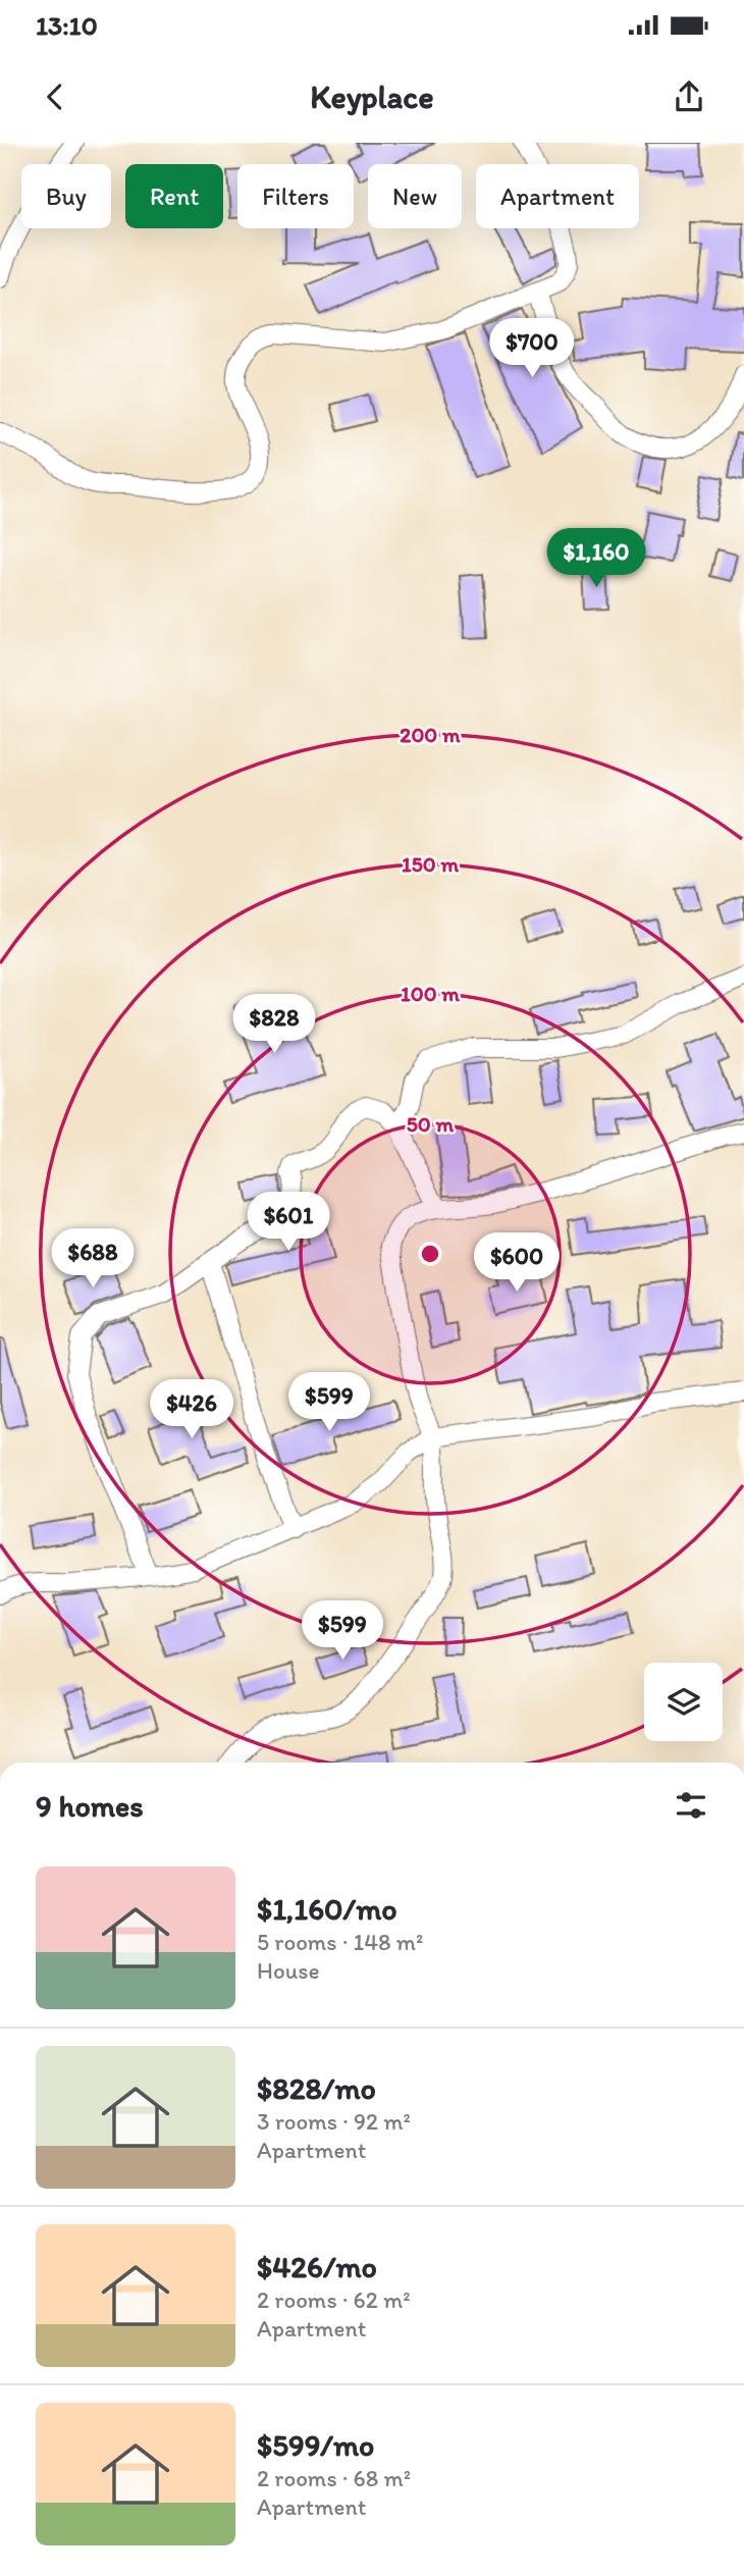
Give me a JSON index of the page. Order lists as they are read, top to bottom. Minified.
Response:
{"page":{"status":"13:10","header":"Keyplace","chip":["Buy","Rent","Filters","New","Apartment"],"price":["$700","$1,160","$828","$601","$688","$600","$599","$426","$599"],"heading":"9 homes","list":[{"name":"$1,160/mo","note":"5 rooms · 148 m² · House"},{"name":"$828/mo","note":"3 rooms · 92 m² · Apartment"},{"name":"$426/mo","note":"2 rooms · 62 m² · Apartment"},{"name":"$599/mo","note":"2 rooms · 68 m² · Apartment"}]},"rings":["200 m","150 m","100 m","50 m"]}
